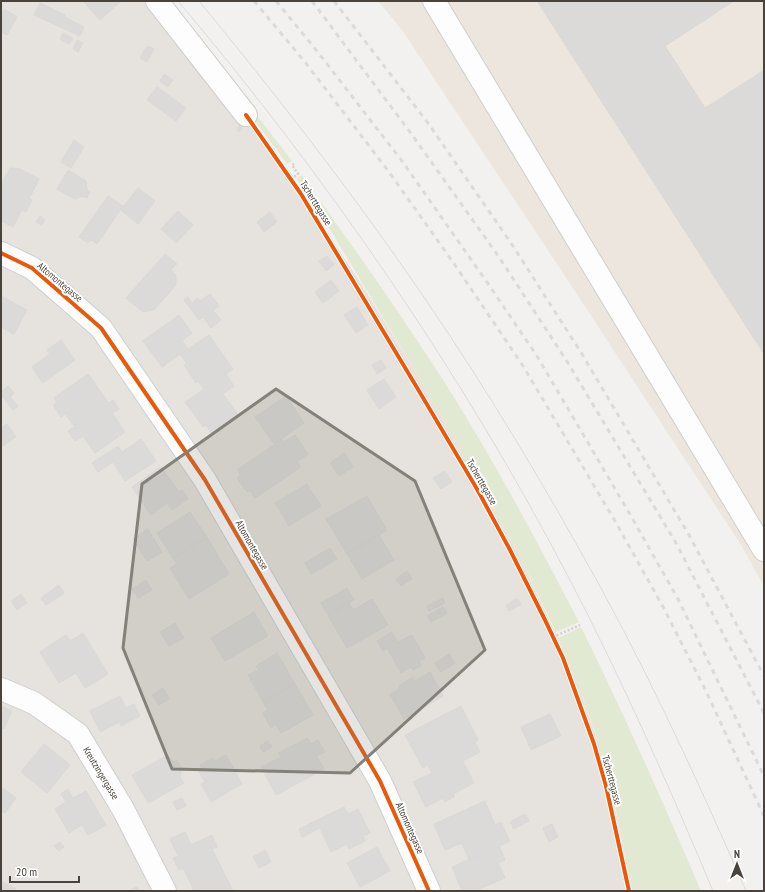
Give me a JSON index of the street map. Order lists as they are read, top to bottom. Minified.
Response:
{"streets":{"street":["Altomontegasse","Kreutzingergasse"],"cycle path":["Tscherttegasse"]},"scale_bar":"20 m","north":"top"}
